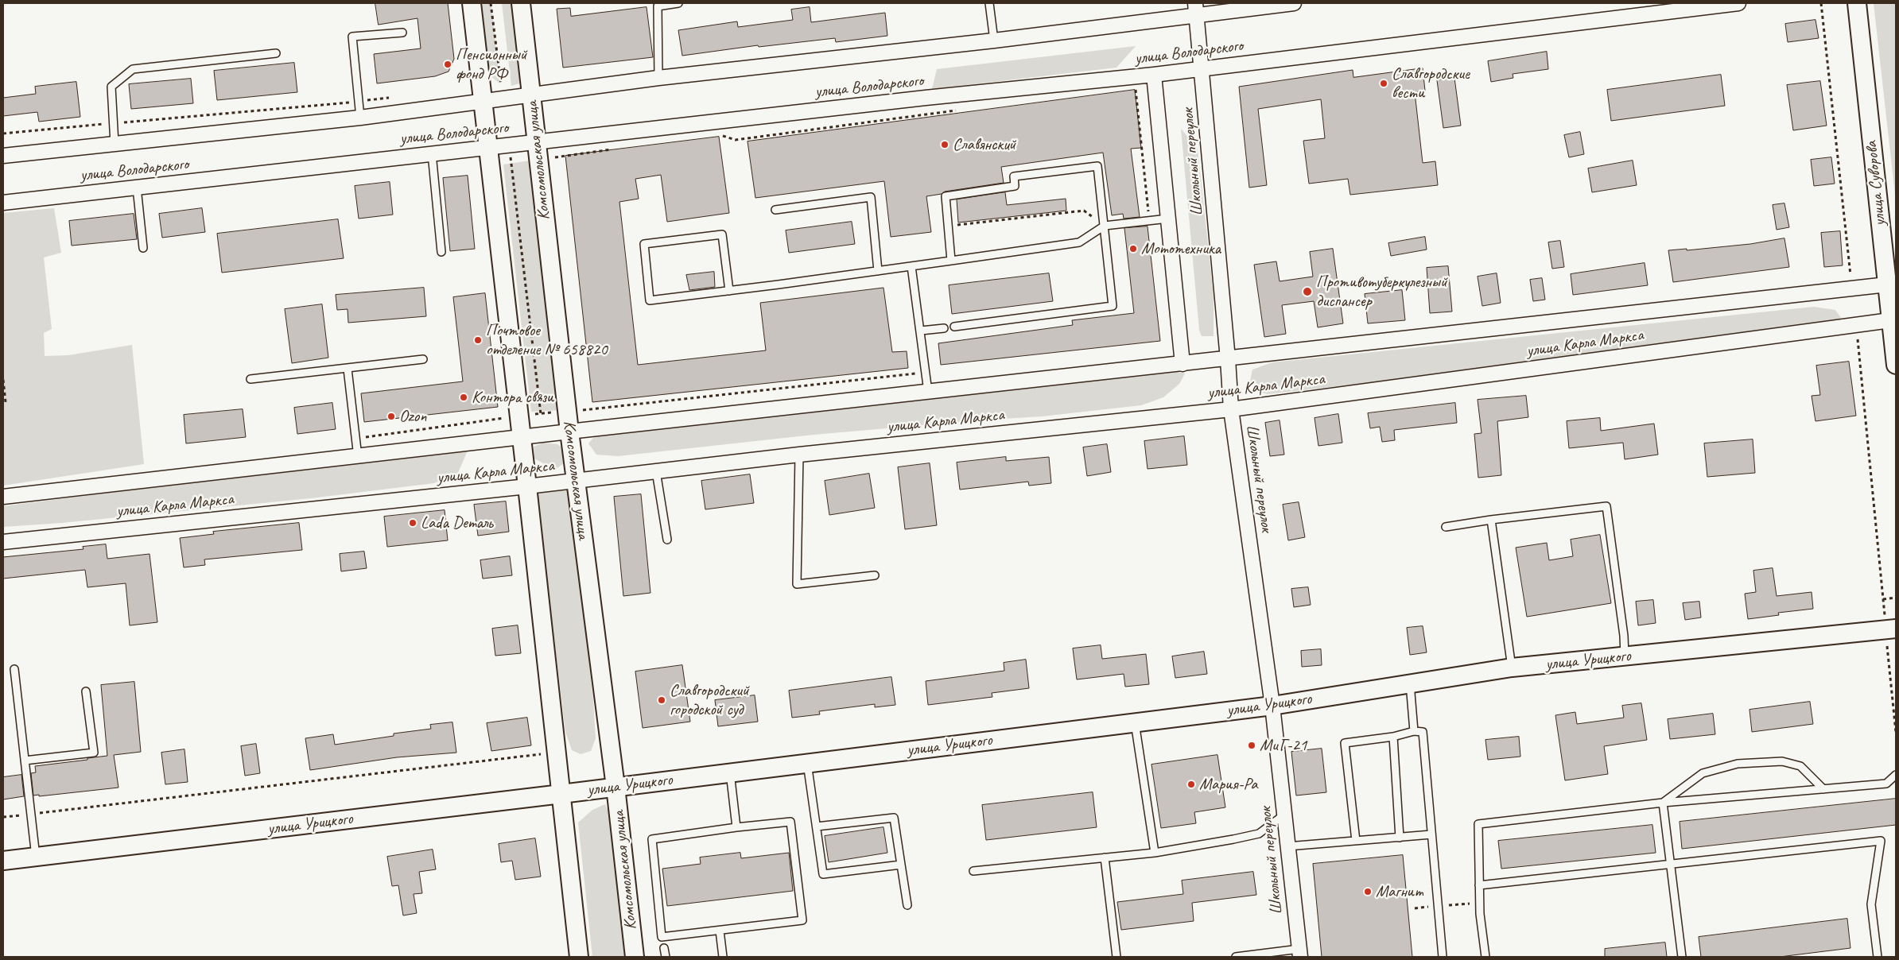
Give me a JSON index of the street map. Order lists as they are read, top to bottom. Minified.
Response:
{"streets":{"street":["улица Володарского","Комсомольская улица","Школьный переулок","улица Суворова","улица Карла Маркса","улица Урицкого"]},"crossings":[["улица Володарского","Комсомольская улица"],["улица Володарского","Школьный переулок"],["Комсомольская улица","улица Карла Маркса"],["Комсомольская улица","улица Урицкого"],["Школьный переулок","улица Карла Маркса"],["Школьный переулок","улица Урицкого"],["улица Суворова","улица Карла Маркса"]],"places":["Пенсионный фонд РФ","Славгородские вести","Славянский","Мототехника","Противотуберкулезный диспансер","Почтовое отделение № 658820","Контора связи","Ozon","Lada Dеталь","Славгородский городской суд","МиГ-21","Мария-Ра","Магнит"]}
